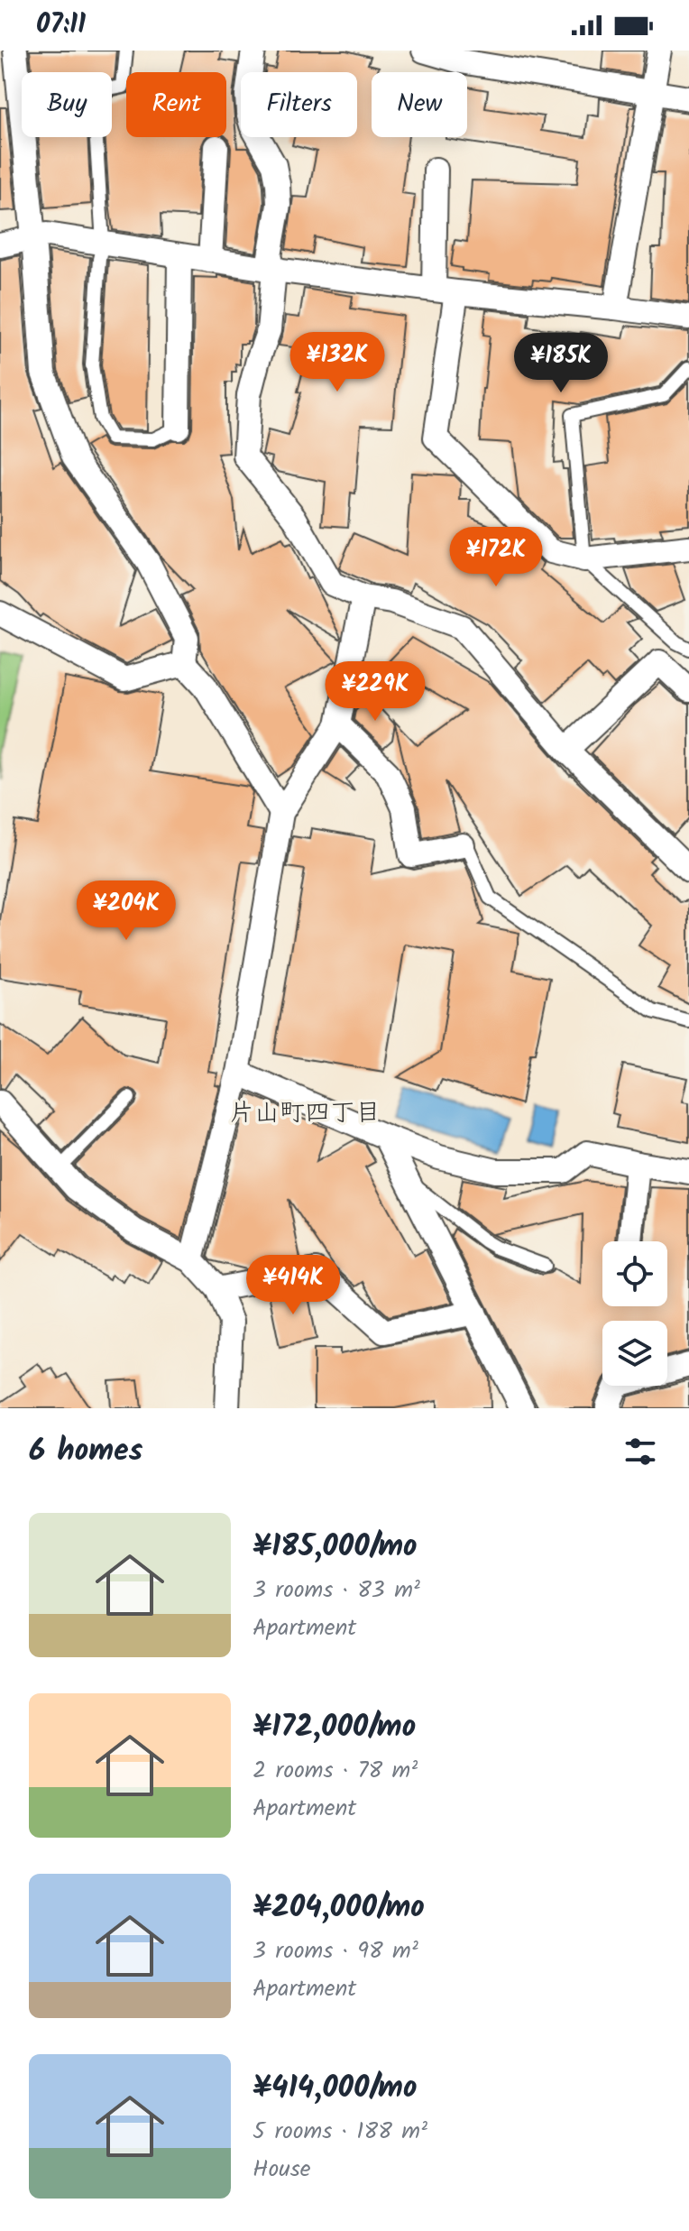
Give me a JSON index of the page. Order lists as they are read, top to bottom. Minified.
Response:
{"districts":["片山町四丁目"],"page":{"status":"07:11","chip":["Buy","Rent","Filters","New"],"price":["¥132K","¥185K","¥172K","¥229K","¥204K","¥414K"],"heading":"6 homes","list":[{"name":"¥185,000/mo","note":"3 rooms · 83 m² · Apartment"},{"name":"¥172,000/mo","note":"2 rooms · 78 m² · Apartment"},{"name":"¥204,000/mo","note":"3 rooms · 98 m² · Apartment"},{"name":"¥414,000/mo","note":"5 rooms · 188 m² · House"}]}}
